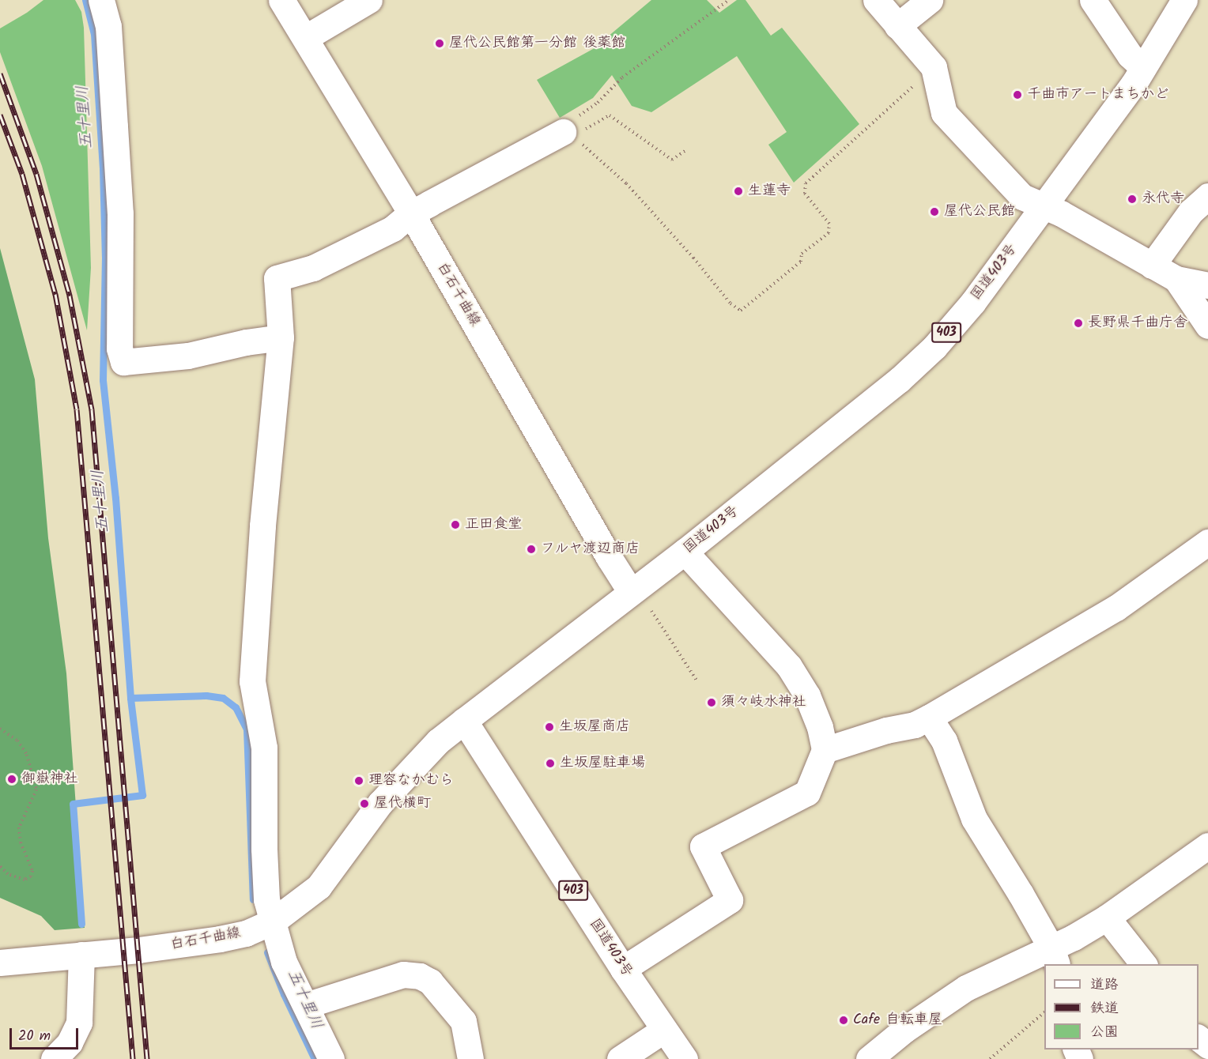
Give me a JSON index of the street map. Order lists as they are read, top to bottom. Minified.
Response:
{"streets":{"main road":["国道403号","白石千曲線","403"]},"crossings":[["国道403号","白石千曲線"]],"water":["五十里川"],"places":["屋代公民館第一分館 後薬館","千曲市アートまちかど","生蓮寺","永代寺","屋代公民館","長野県千曲庁舎","正田食堂","フルヤ渡辺商店","須々岐水神社","生坂屋商店","生坂屋駐車場","御嶽神社","理容なかむら","屋代横町","Cafe 自転車屋"],"legend":["道路","鉄道","公園"],"scale_bar":"20 m"}
